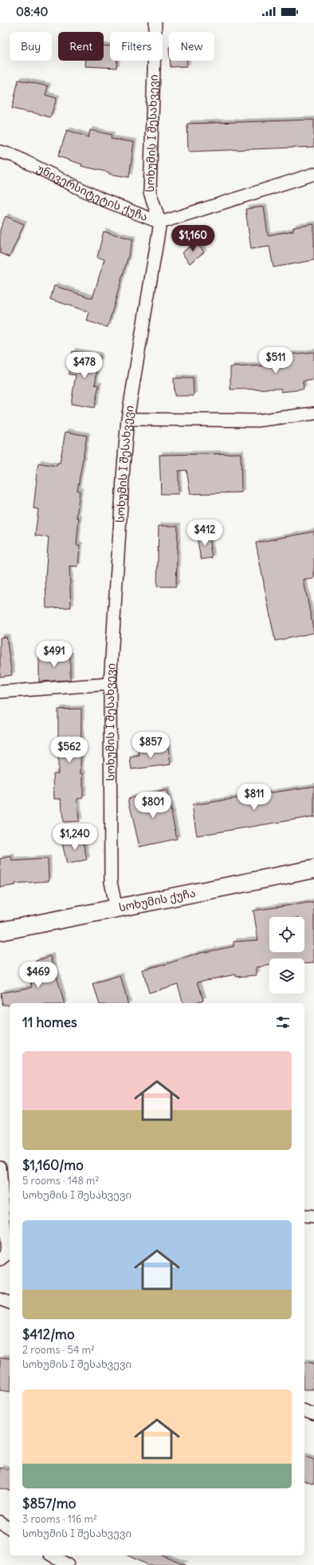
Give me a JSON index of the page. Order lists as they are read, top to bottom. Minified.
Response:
{"streets":{"highway":["სოხუმის ქუჩა"],"street":["სოხუმის I შესახვევი","უნივერსიტეტის ქუჩა"]},"crossings":[["სოხუმის I შესახვევი","უნივერსიტეტის ქუჩა"],["სოხუმის I შესახვევი","სოხუმის ქუჩა"]],"page":{"status":"08:40","chip":["Buy","Rent","Filters","New"],"price":["$1,160","$511","$478","$412","$491","$857","$562","$811","$801","$1,240","$469"],"heading":"11 homes","list":[{"name":"$1,160/mo","note":"5 rooms · 148 m² · სოხუმის I შესახვევი"},{"name":"$412/mo","note":"2 rooms · 54 m² · სოხუმის I შესახვევი"},{"name":"$857/mo","note":"3 rooms · 116 m² · სოხუმის I შესახვევი"}]}}
